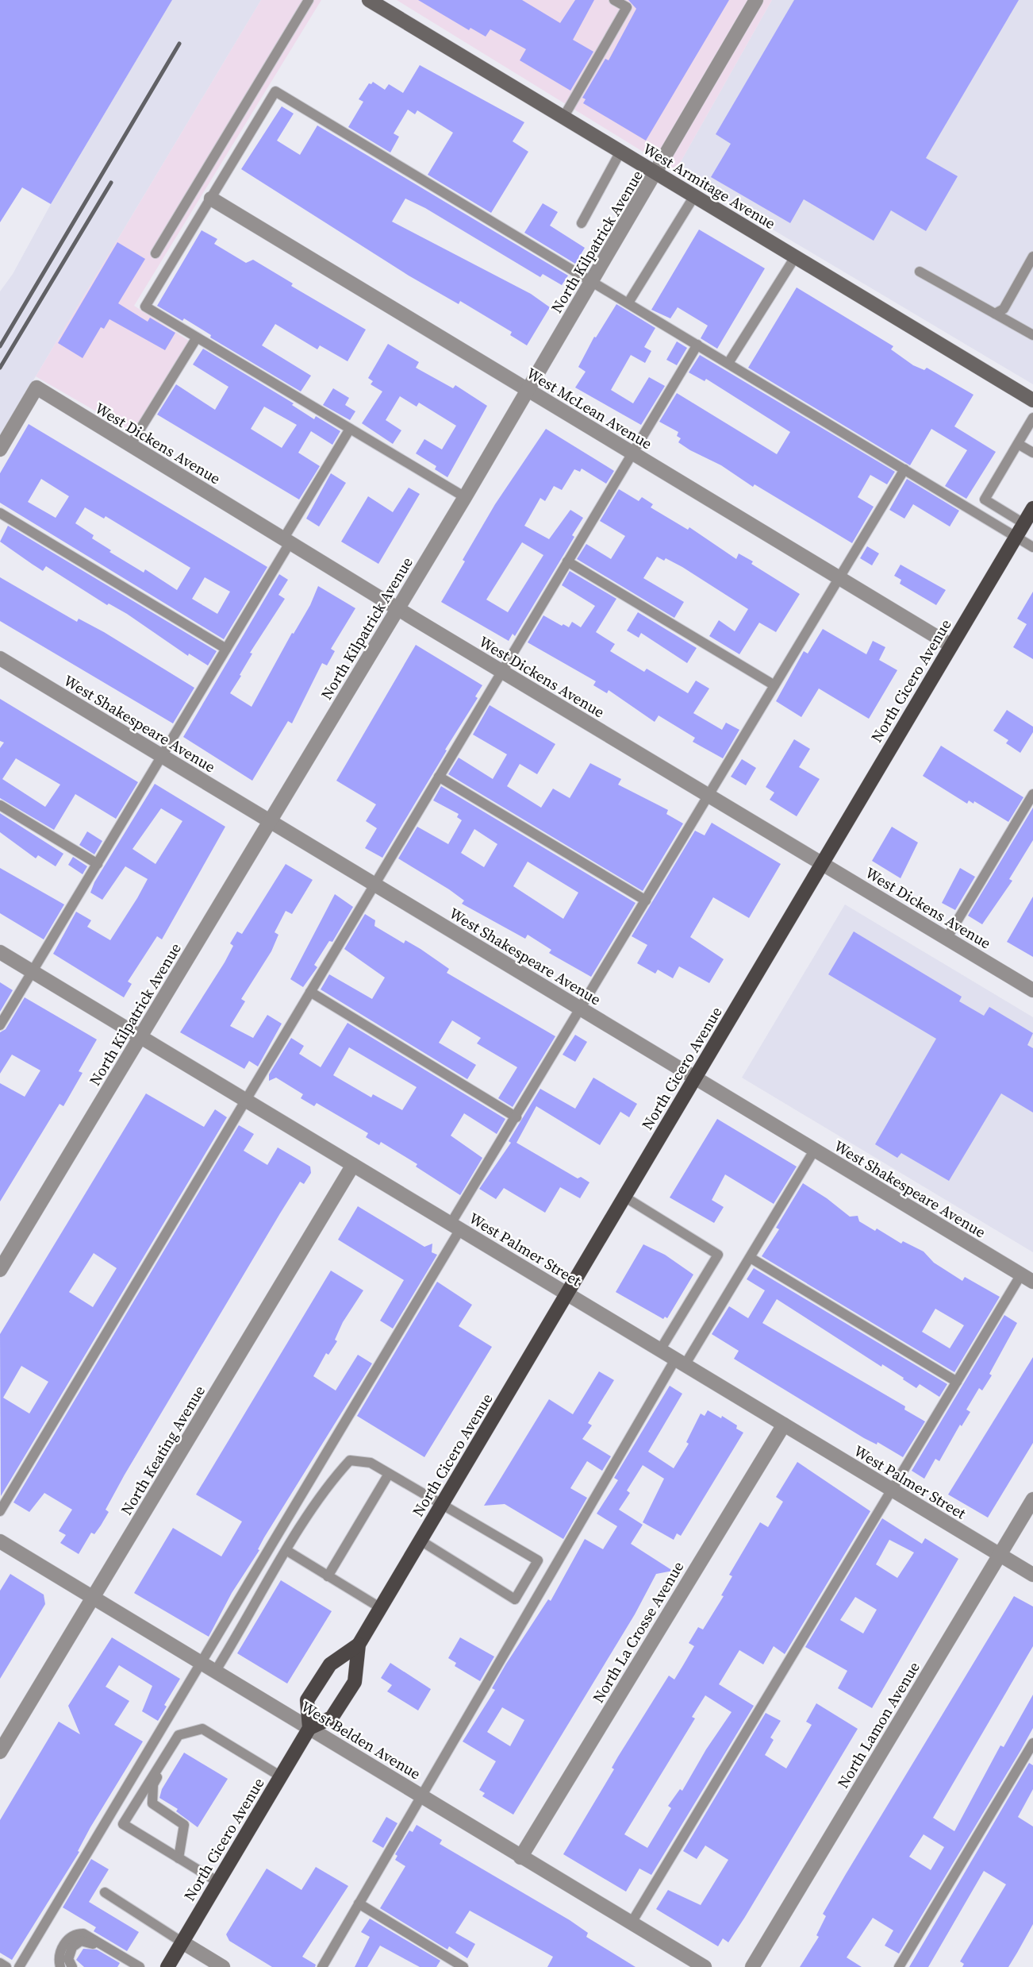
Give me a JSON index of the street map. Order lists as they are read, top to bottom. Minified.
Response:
{"streets":{"main road":["West Armitage Avenue","North Cicero Avenue"],"street":["North Kilpatrick Avenue","West McLean Avenue","West Dickens Avenue","West Shakespeare Avenue","West Palmer Street","North Keating Avenue","North La Crosse Avenue","North Lamon Avenue","West Belden Avenue"]},"crossings":[["West Armitage Avenue","North Kilpatrick Avenue"],["North Kilpatrick Avenue","West McLean Avenue"],["North Kilpatrick Avenue","West Dickens Avenue"],["North Kilpatrick Avenue","West Shakespeare Avenue"],["North Kilpatrick Avenue","West Palmer Street"],["West McLean Avenue","North Cicero Avenue"],["West Dickens Avenue","North Cicero Avenue"],["North Cicero Avenue","West Shakespeare Avenue"],["North Cicero Avenue","West Palmer Street"],["North Cicero Avenue","West Belden Avenue"],["West Palmer Street","North Keating Avenue"],["West Palmer Street","North La Crosse Avenue"],["West Palmer Street","North Lamon Avenue"],["North Keating Avenue","West Belden Avenue"],["North La Crosse Avenue","West Belden Avenue"]]}
